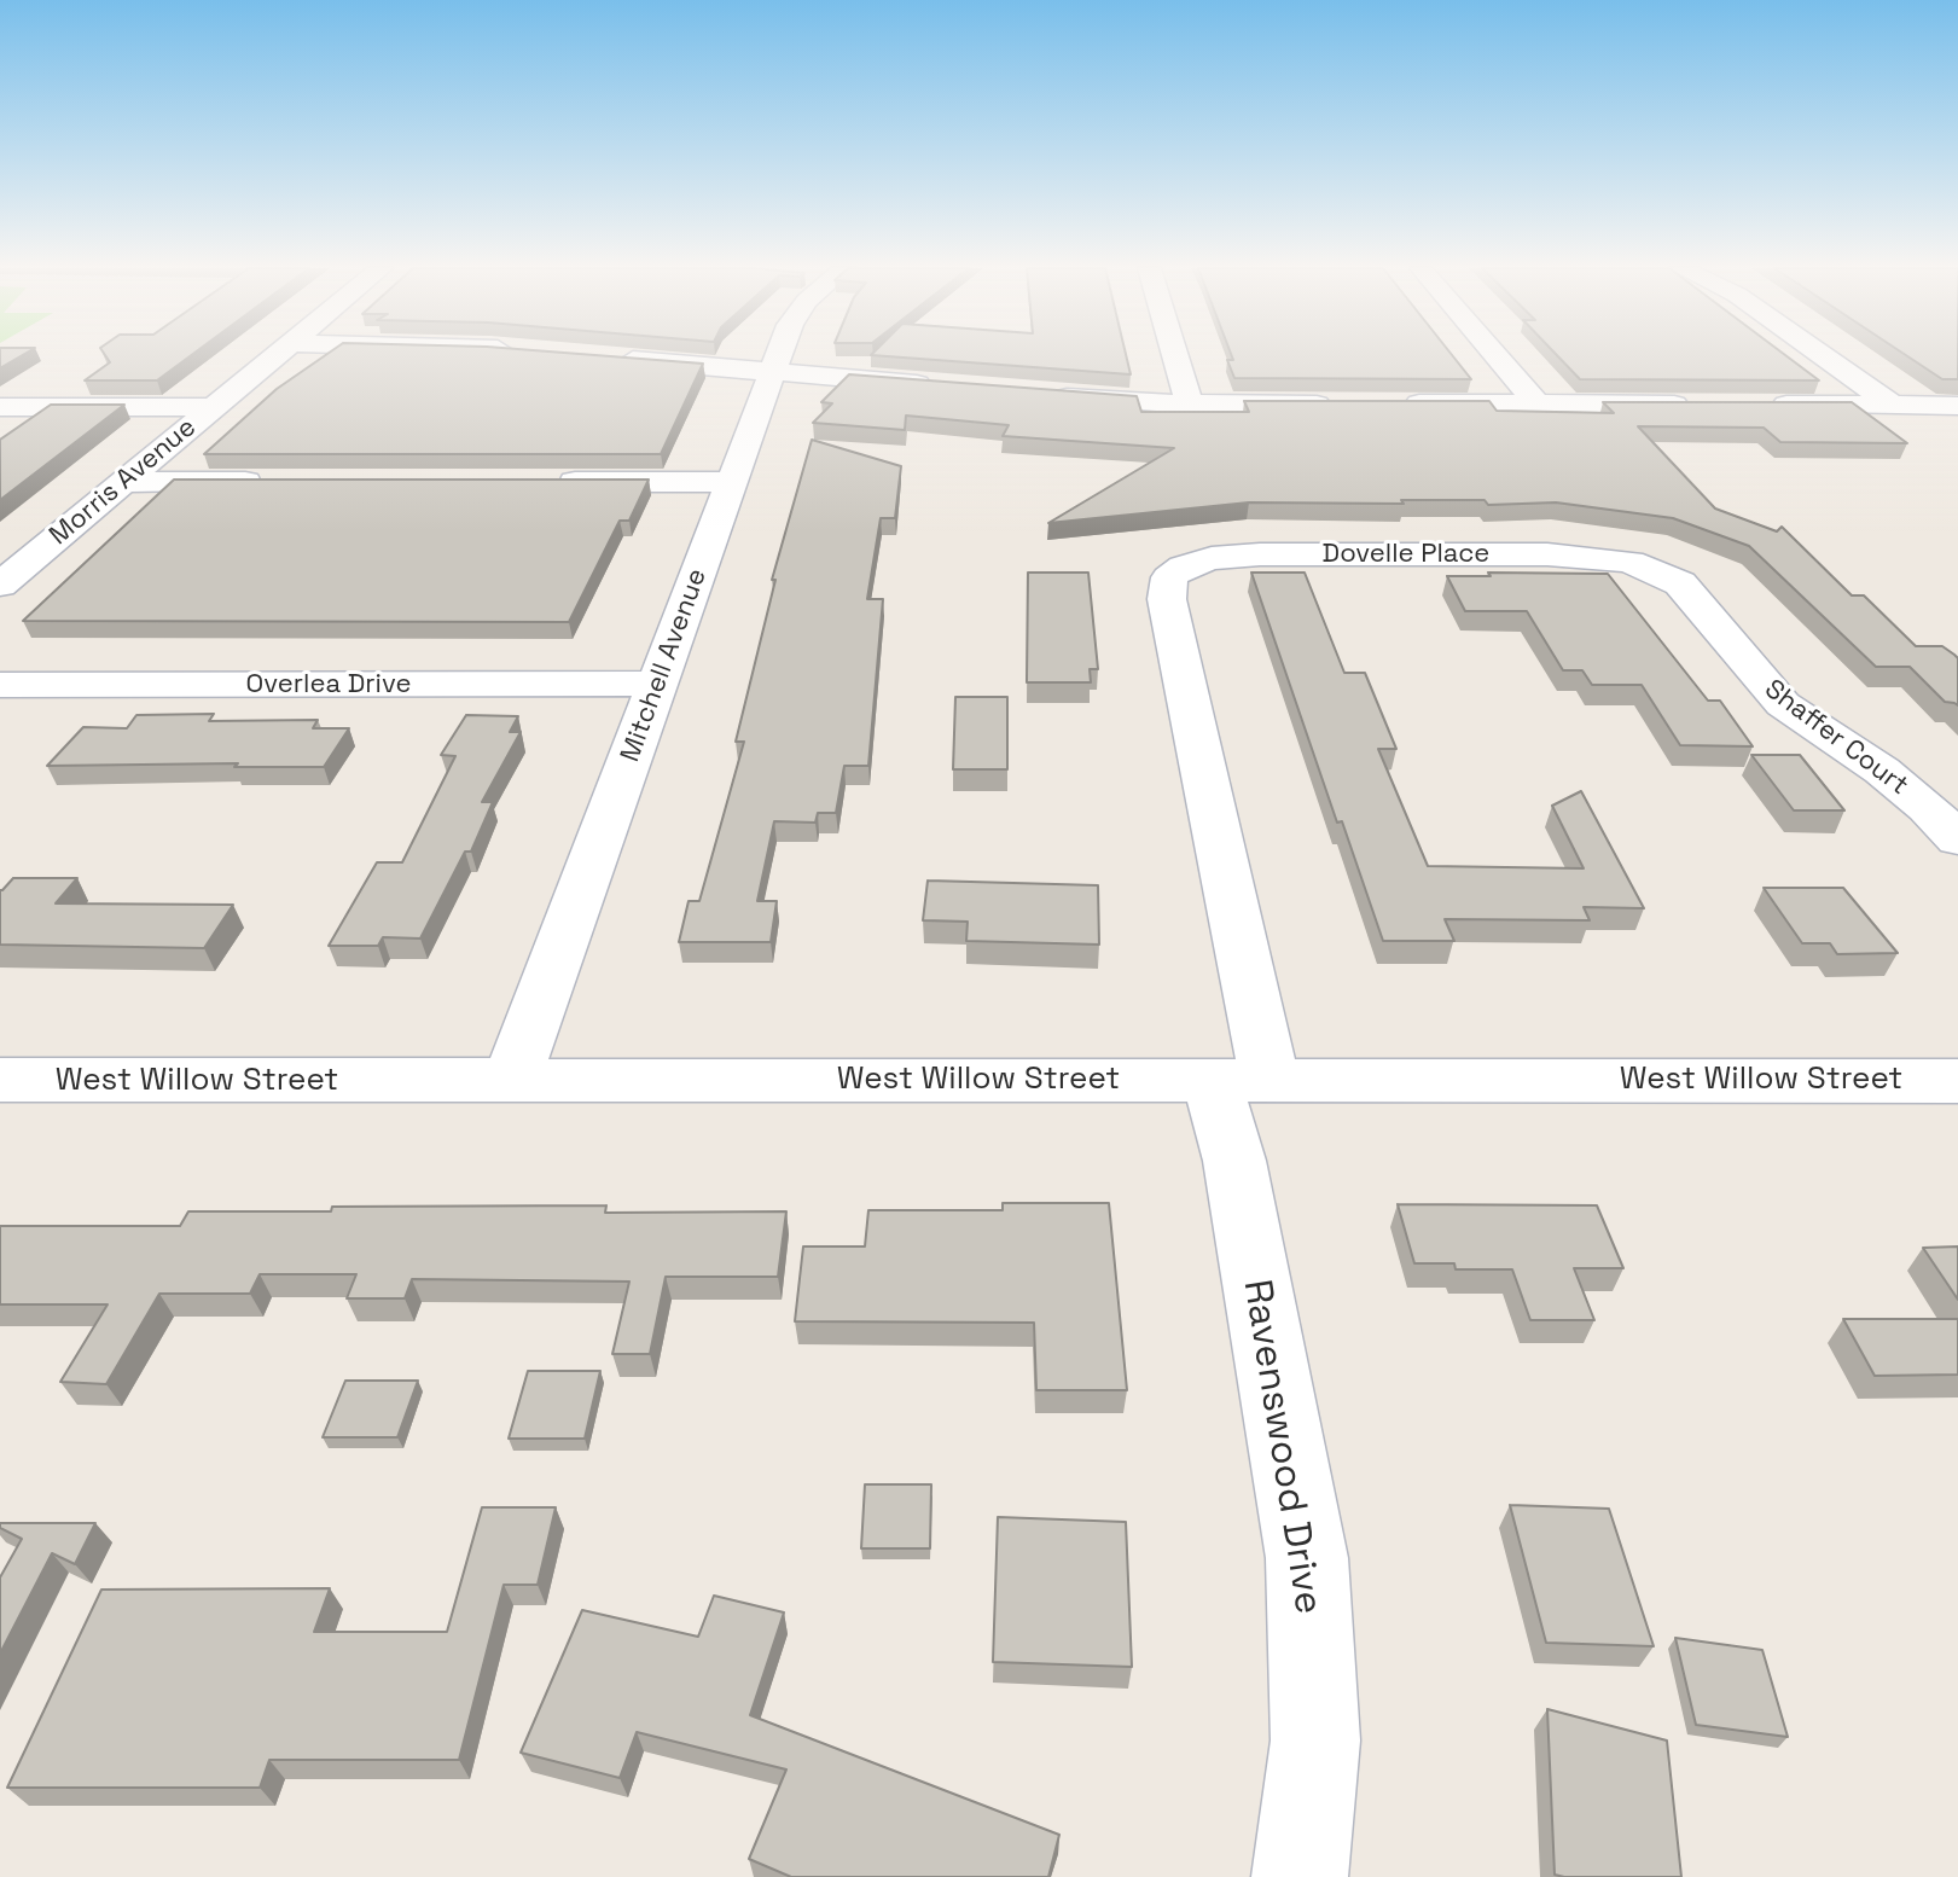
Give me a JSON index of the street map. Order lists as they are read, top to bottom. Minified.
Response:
{"streets":{"street":["Morris Avenue","Dovelle Place","Mitchell Avenue","Overlea Drive","Shaffer Court","West Willow Street","Ravenswood Drive"]},"crossings":[["Dovelle Place","Shaffer Court"],["Dovelle Place","Ravenswood Drive"],["Mitchell Avenue","Overlea Drive"],["Mitchell Avenue","West Willow Street"],["West Willow Street","Ravenswood Drive"]]}
